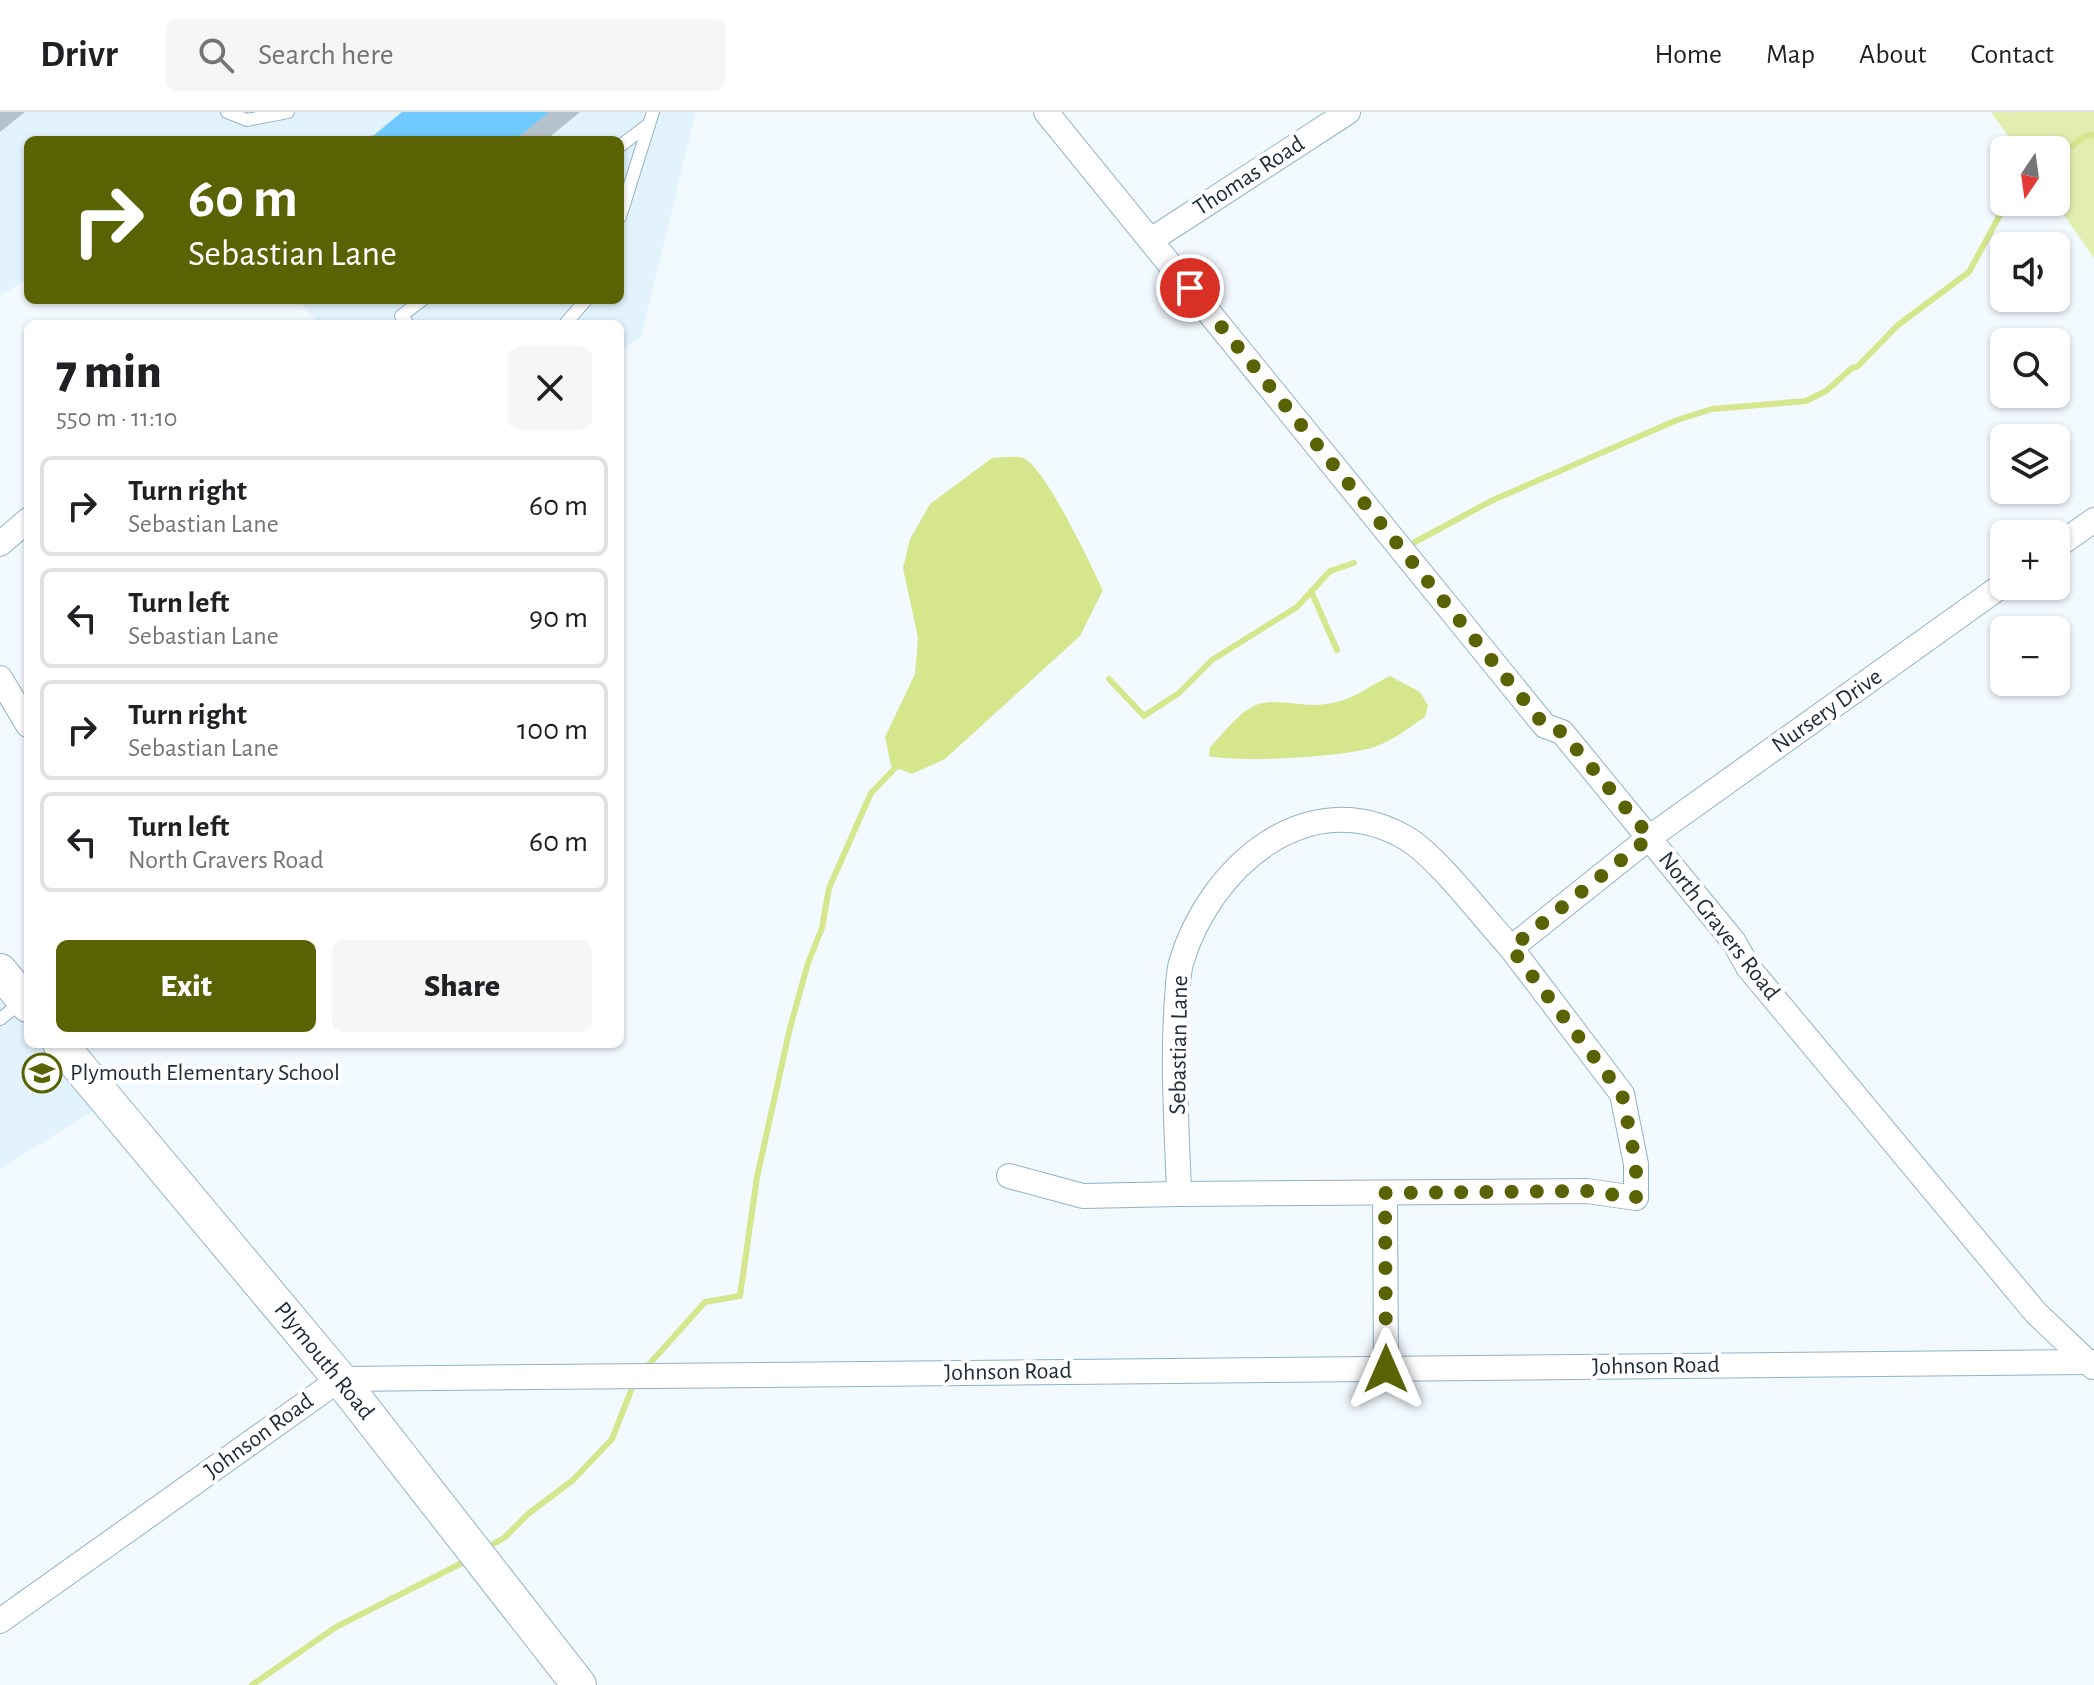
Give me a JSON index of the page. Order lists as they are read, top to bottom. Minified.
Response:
{"streets":{"main road":["Plymouth Road"],"street":["Thomas Road","Nursery Drive","North Gravers Road","Sebastian Lane","Johnson Road"]},"crossings":[["Thomas Road","North Gravers Road"],["Nursery Drive","North Gravers Road"],["North Gravers Road","Johnson Road"],["Plymouth Road","Johnson Road"]],"places":{"school or university":["Plymouth Elementary School"]},"north":"bottom","page":{"header":"Drivr","search":"Search here","nav":["Home","Map","About","Contact"],"map_buttons":["+","−"],"turn":["60 m","Sebastian Lane"],"heading":["7 min","550 m · 11:10"],"list":[{"name":"Turn right","note":"Sebastian Lane","value":"60 m"},{"name":"Turn left","note":"Sebastian Lane","value":"90 m"},{"name":"Turn right","note":"Sebastian Lane","value":"100 m"},{"name":"Turn left","note":"North Gravers Road","value":"60 m"}],"buttons":["Exit","Share"]}}
